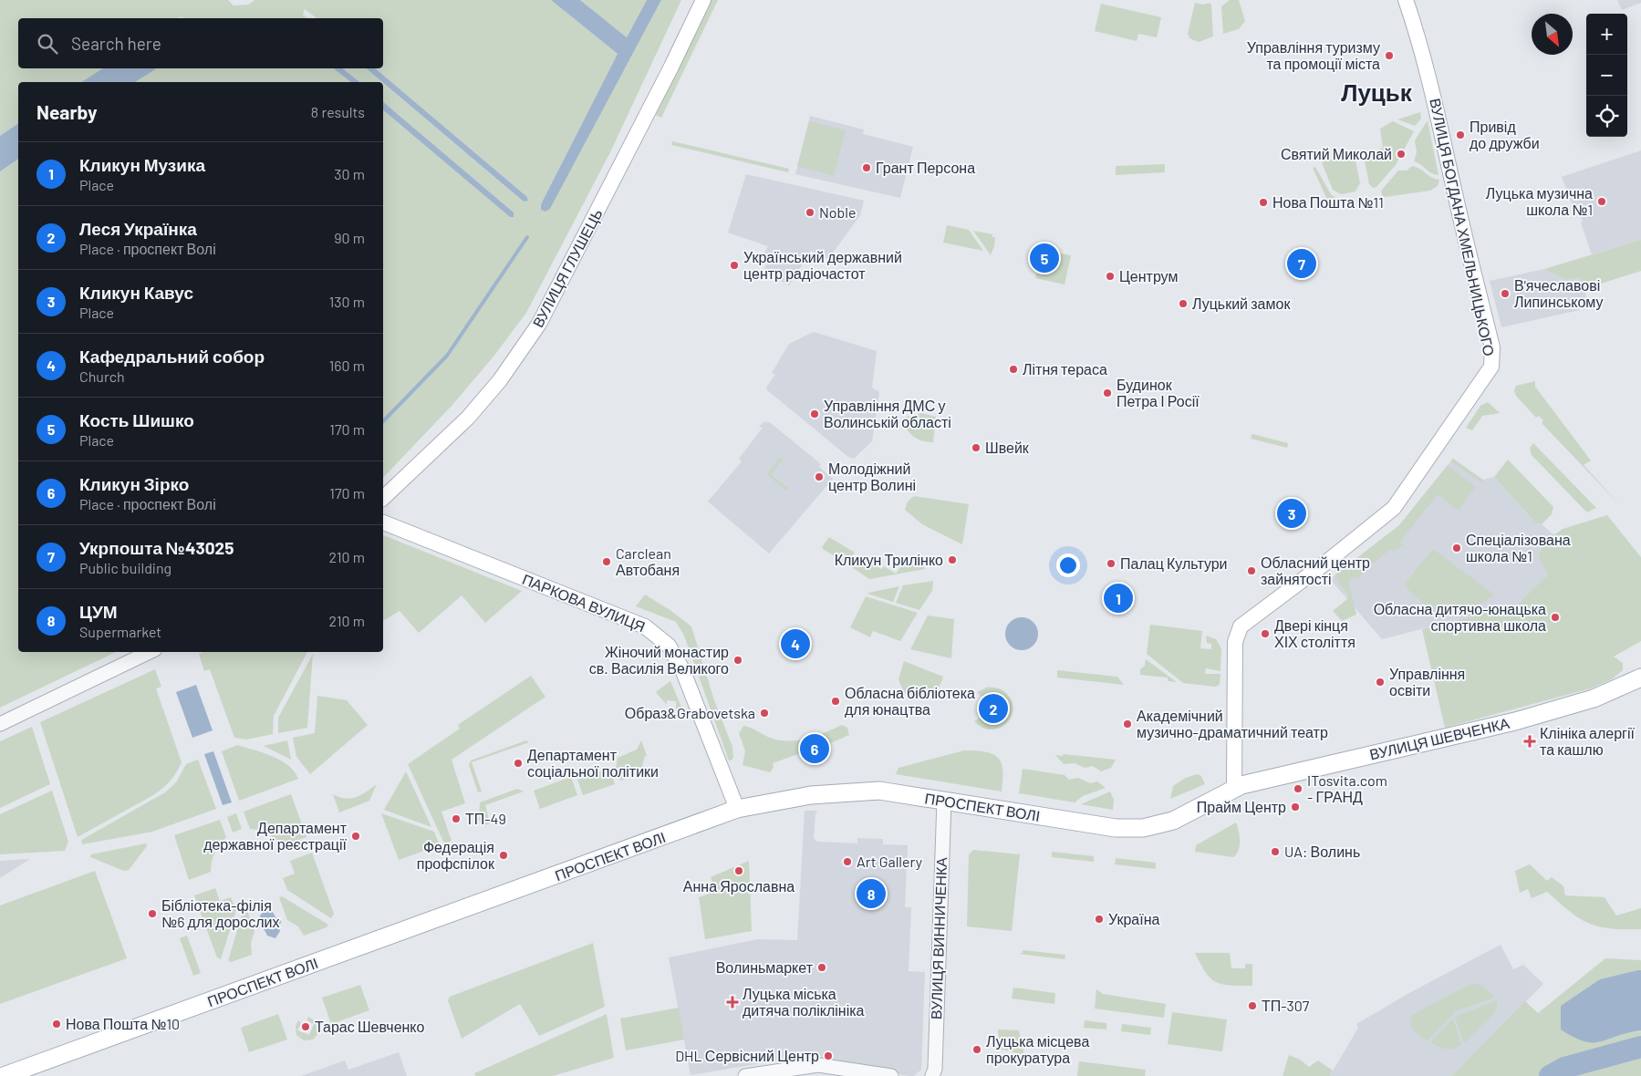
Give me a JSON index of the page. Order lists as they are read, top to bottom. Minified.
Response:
{"streets":{"main road":["ВУЛИЦЯ БОГДАНА ХМЕЛЬНИЦЬКОГО","ВУЛИЦЯ ГЛУШЕЦЬ","ПАРКОВА ВУЛИЦЯ","ВУЛИЦЯ ШЕВЧЕНКА","ПРОСПЕКТ ВОЛІ"],"street":["ВУЛИЦЯ ВИННИЧЕНКА"]},"crossings":[["ВУЛИЦЯ БОГДАНА ХМЕЛЬНИЦЬКОГО","ВУЛИЦЯ ШЕВЧЕНКА"],["ВУЛИЦЯ БОГДАНА ХМЕЛЬНИЦЬКОГО","ПРОСПЕКТ ВОЛІ"],["ПАРКОВА ВУЛИЦЯ","ПРОСПЕКТ ВОЛІ"],["ВУЛИЦЯ ШЕВЧЕНКА","ПРОСПЕКТ ВОЛІ"],["ПРОСПЕКТ ВОЛІ","ВУЛИЦЯ ВИННИЧЕНКА"]],"districts":["Луцьк"],"places":{"other":["Управління туризму та промоції міста","Привід до дружби","Святий Миколай","Грант Персона","Луцька музична школа №1","Нова Пошта №11","Noble","Український державний центр радіочастот","Центрум","В'ячеславові Липинському","Луцький замок","Літня тераса","Будинок Петра І Росії","Управління ДМС у Волинській області","Швейк","Молодіжний центр Волині","Спеціалізована школа №1","Кликун Трилінко","Carclean Автобаня","Палац Культури","Обласний центр зайнятості","Обласна дитячо-юнацька спортивна школа","Двері кінця ХІХ століття","Жіночий монастир св. Василія Великого","Управління освіти","Обласна бібліотека для юнацтва","Образ&Grabovetska","Академічний музично-драматичний театр","Департамент соціальної політики","ITosvita.com - ГРАНД","Прайм Центр","ТП-49","Департамент державної реєстрації","UA: Волинь","Федерація профспілок","Art Gallery","Анна Ярославна","Бібліотека-філія №6 для дорослих","Україна","Волиньмаркет","ТП-307","Нова Пошта №10","Тарас Шевченко","Луцька місцева прокуратура","DHL Сервісний Центр"],"health":["Клініка алергії та кашлю","Луцька міська дитяча поліклініка"]},"north":"bottom right","page":{"map_buttons":["+","−"],"search":"Search here","heading":["Nearby","8 results"],"list":[{"mark":"1","name":"Кликун Музика","note":"Place","value":"30 m"},{"mark":"2","name":"Леся Українка","note":"Place · проспект Волі","value":"90 m"},{"mark":"3","name":"Кликун Кавус","note":"Place","value":"130 m"},{"mark":"4","name":"Кафедральний собор","note":"Church","value":"160 m"},{"mark":"5","name":"Кость Шишко","note":"Place","value":"170 m"},{"mark":"6","name":"Кликун Зірко","note":"Place · проспект Волі","value":"170 m"},{"mark":"7","name":"Укрпошта №43025","note":"Public building","value":"210 m"},{"mark":"8","name":"ЦУМ","note":"Supermarket","value":"210 m"}],"pins":["5","7","3","1","4","2","6","8"]}}
